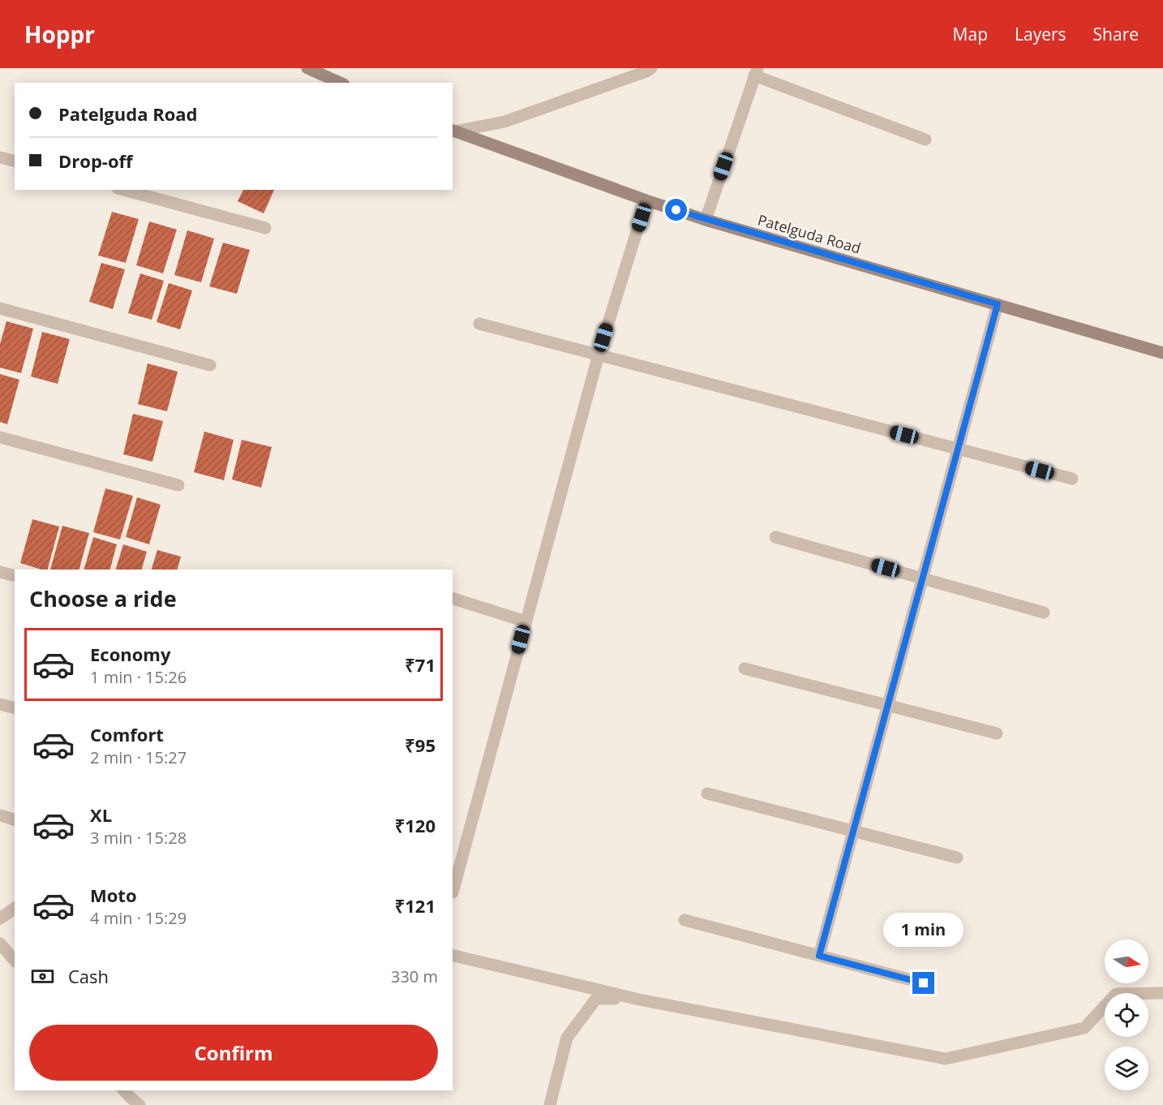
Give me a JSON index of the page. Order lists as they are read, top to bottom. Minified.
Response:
{"streets":{"street":["Patelguda Road"]},"north":"right","page":{"header":"Hoppr","nav":["Map","Layers","Share"],"banner":["Patelguda Road","Drop-off"],"heading":"Choose a ride","list":[{"name":"Economy","note":"1 min · 15:26","value":"₹71"},{"name":"Comfort","note":"2 min · 15:27","value":"₹95"},{"name":"XL","note":"3 min · 15:28","value":"₹120"},{"name":"Moto","note":"4 min · 15:29","value":"₹121"}],"bubble":"1 min","pay":["Cash","330 m"],"buttons":"Confirm"}}
